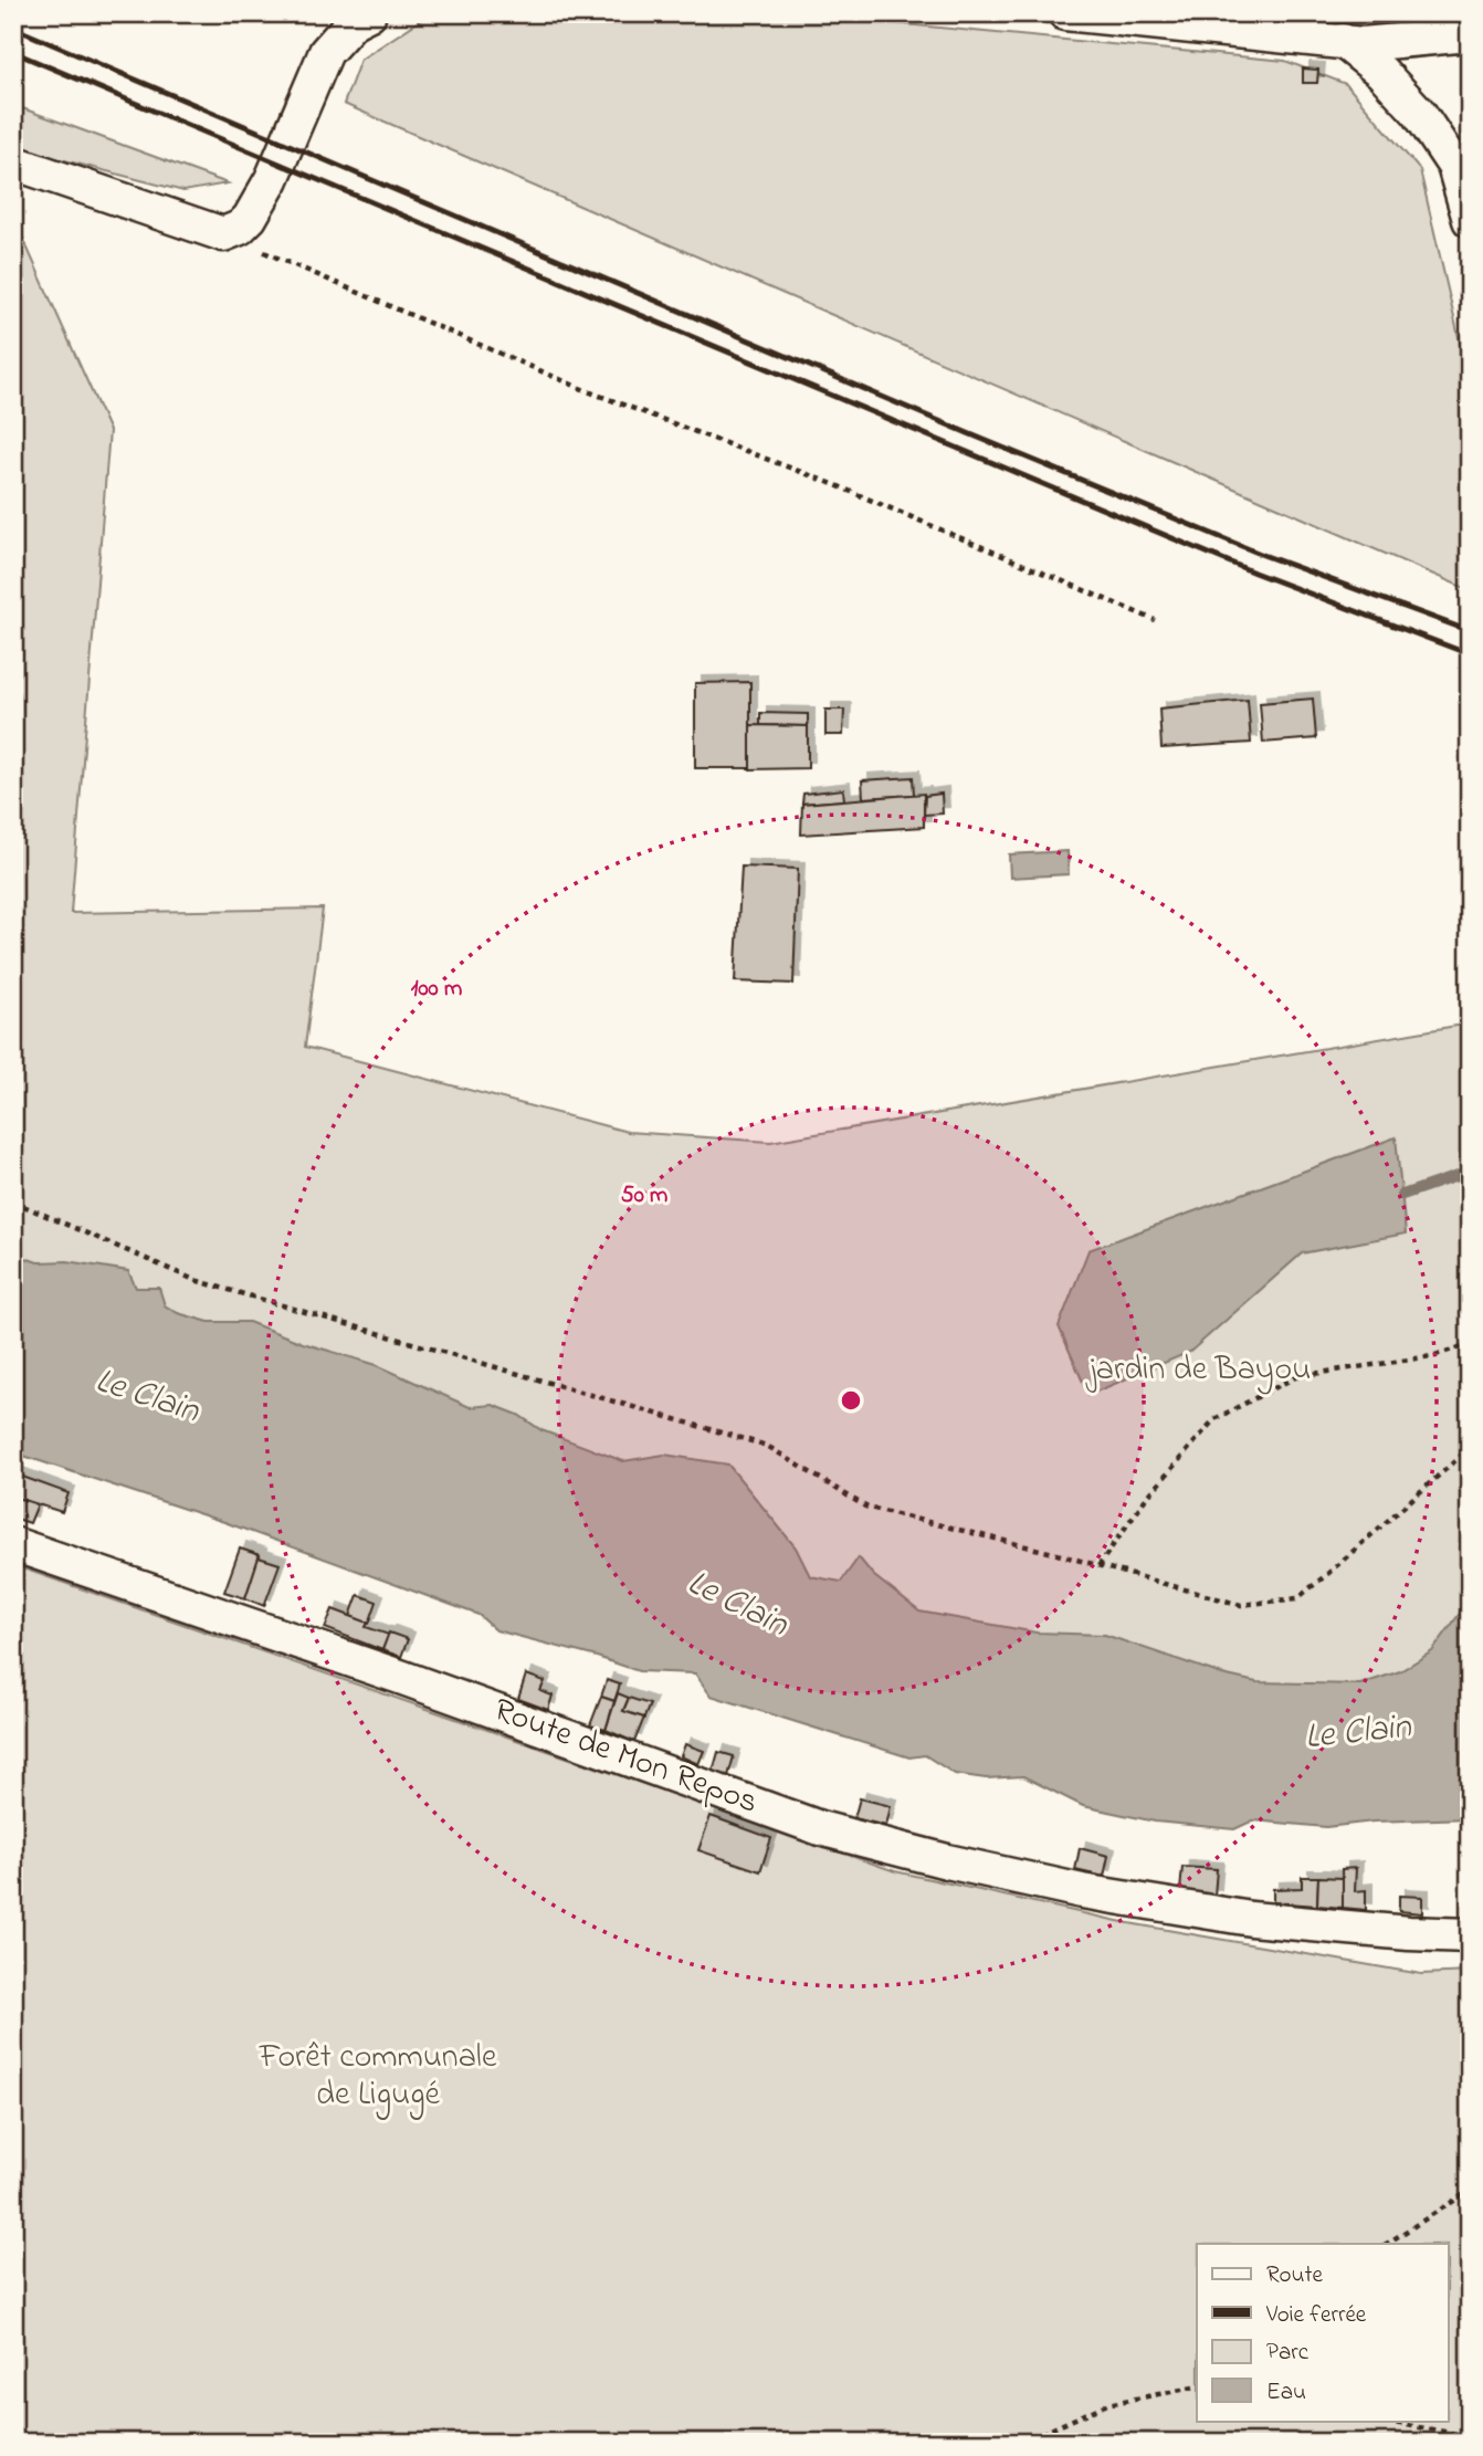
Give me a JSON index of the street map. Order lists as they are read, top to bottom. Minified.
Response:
{"streets":{"street":["Route de Mon Repos"]},"water":["Le Clain"],"parks":["jardin de Bayou","Forêt communale de Ligugé"],"legend":["Route","Voie ferrée","Parc","Eau"],"rings":["100 m","50 m"]}
